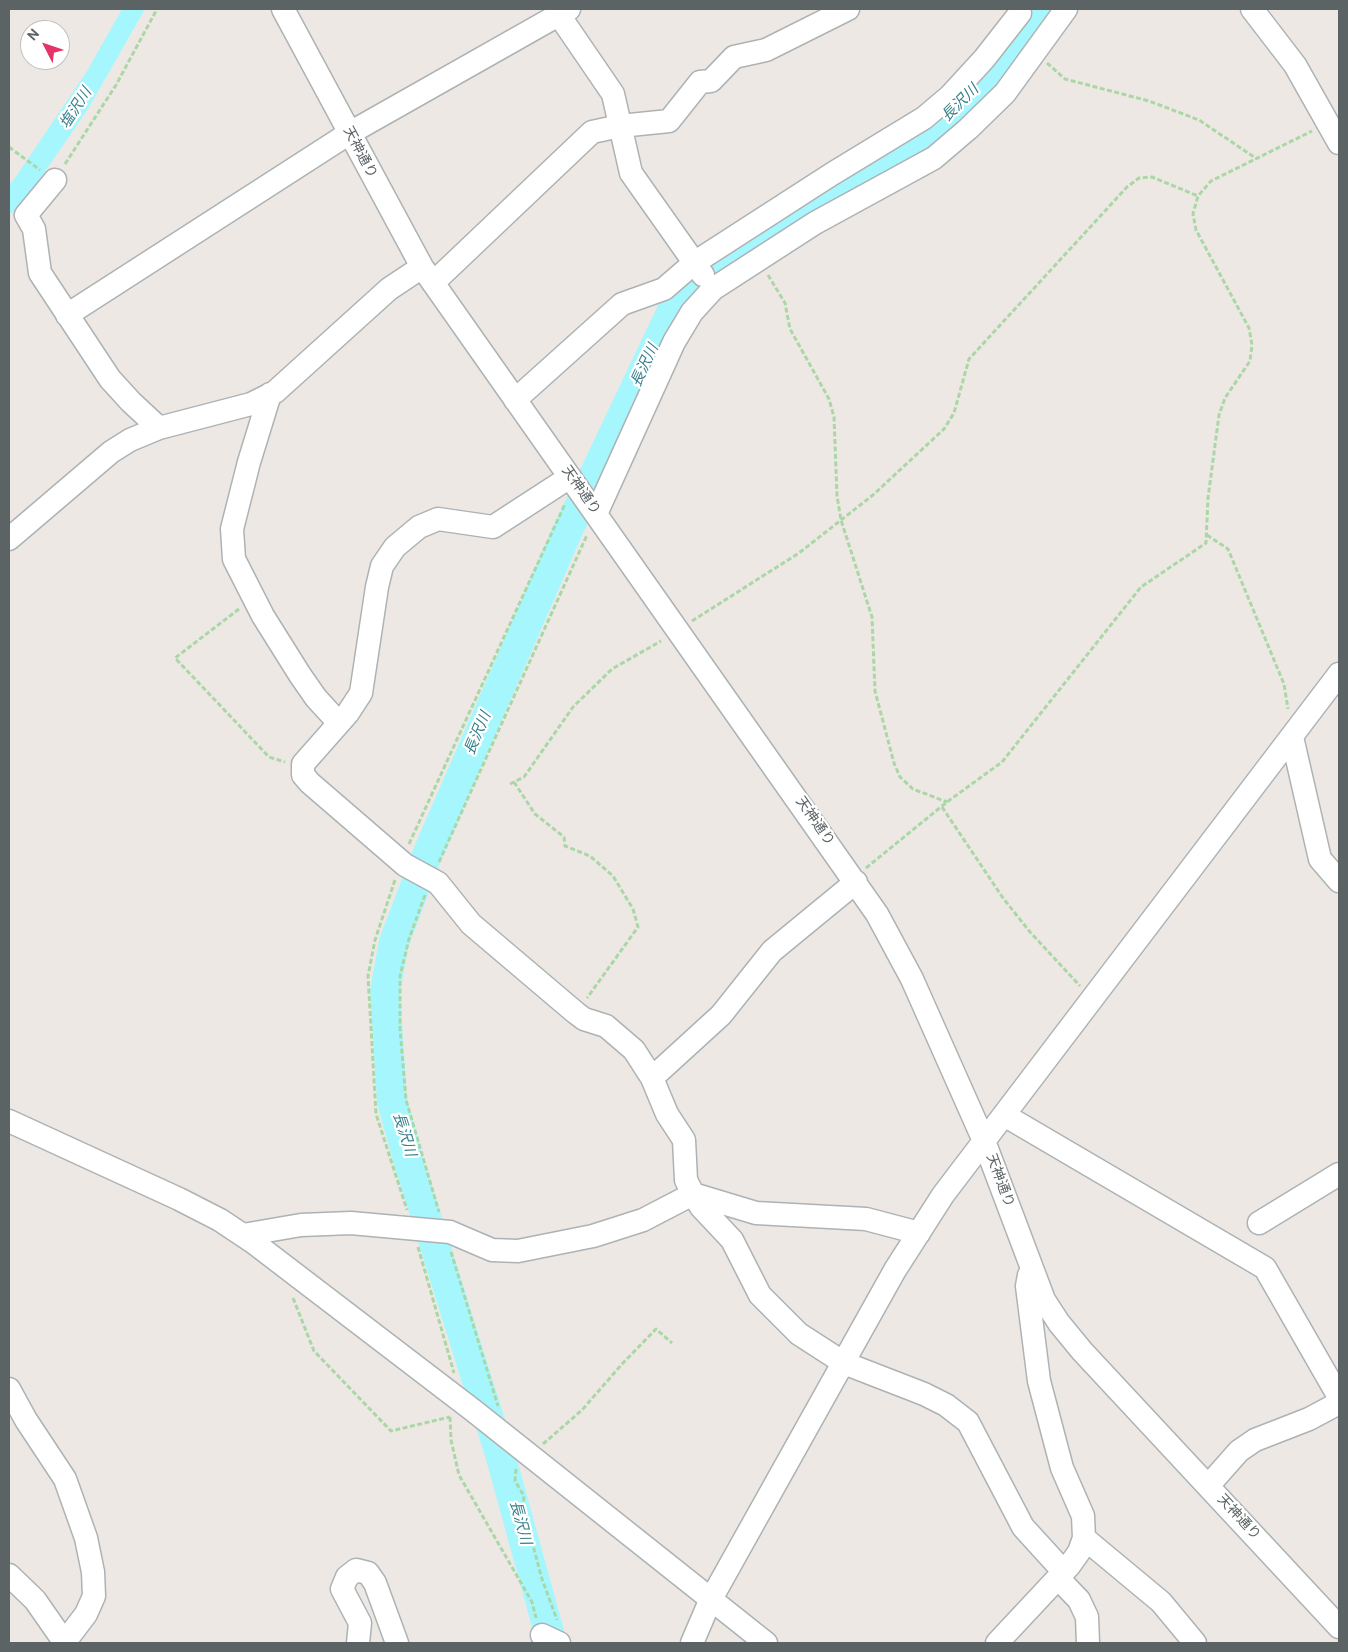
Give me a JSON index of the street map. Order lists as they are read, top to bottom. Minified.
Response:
{"streets":{"street":["天神通り"]},"water":["長沢川","塩沢川"],"north":"top left"}
